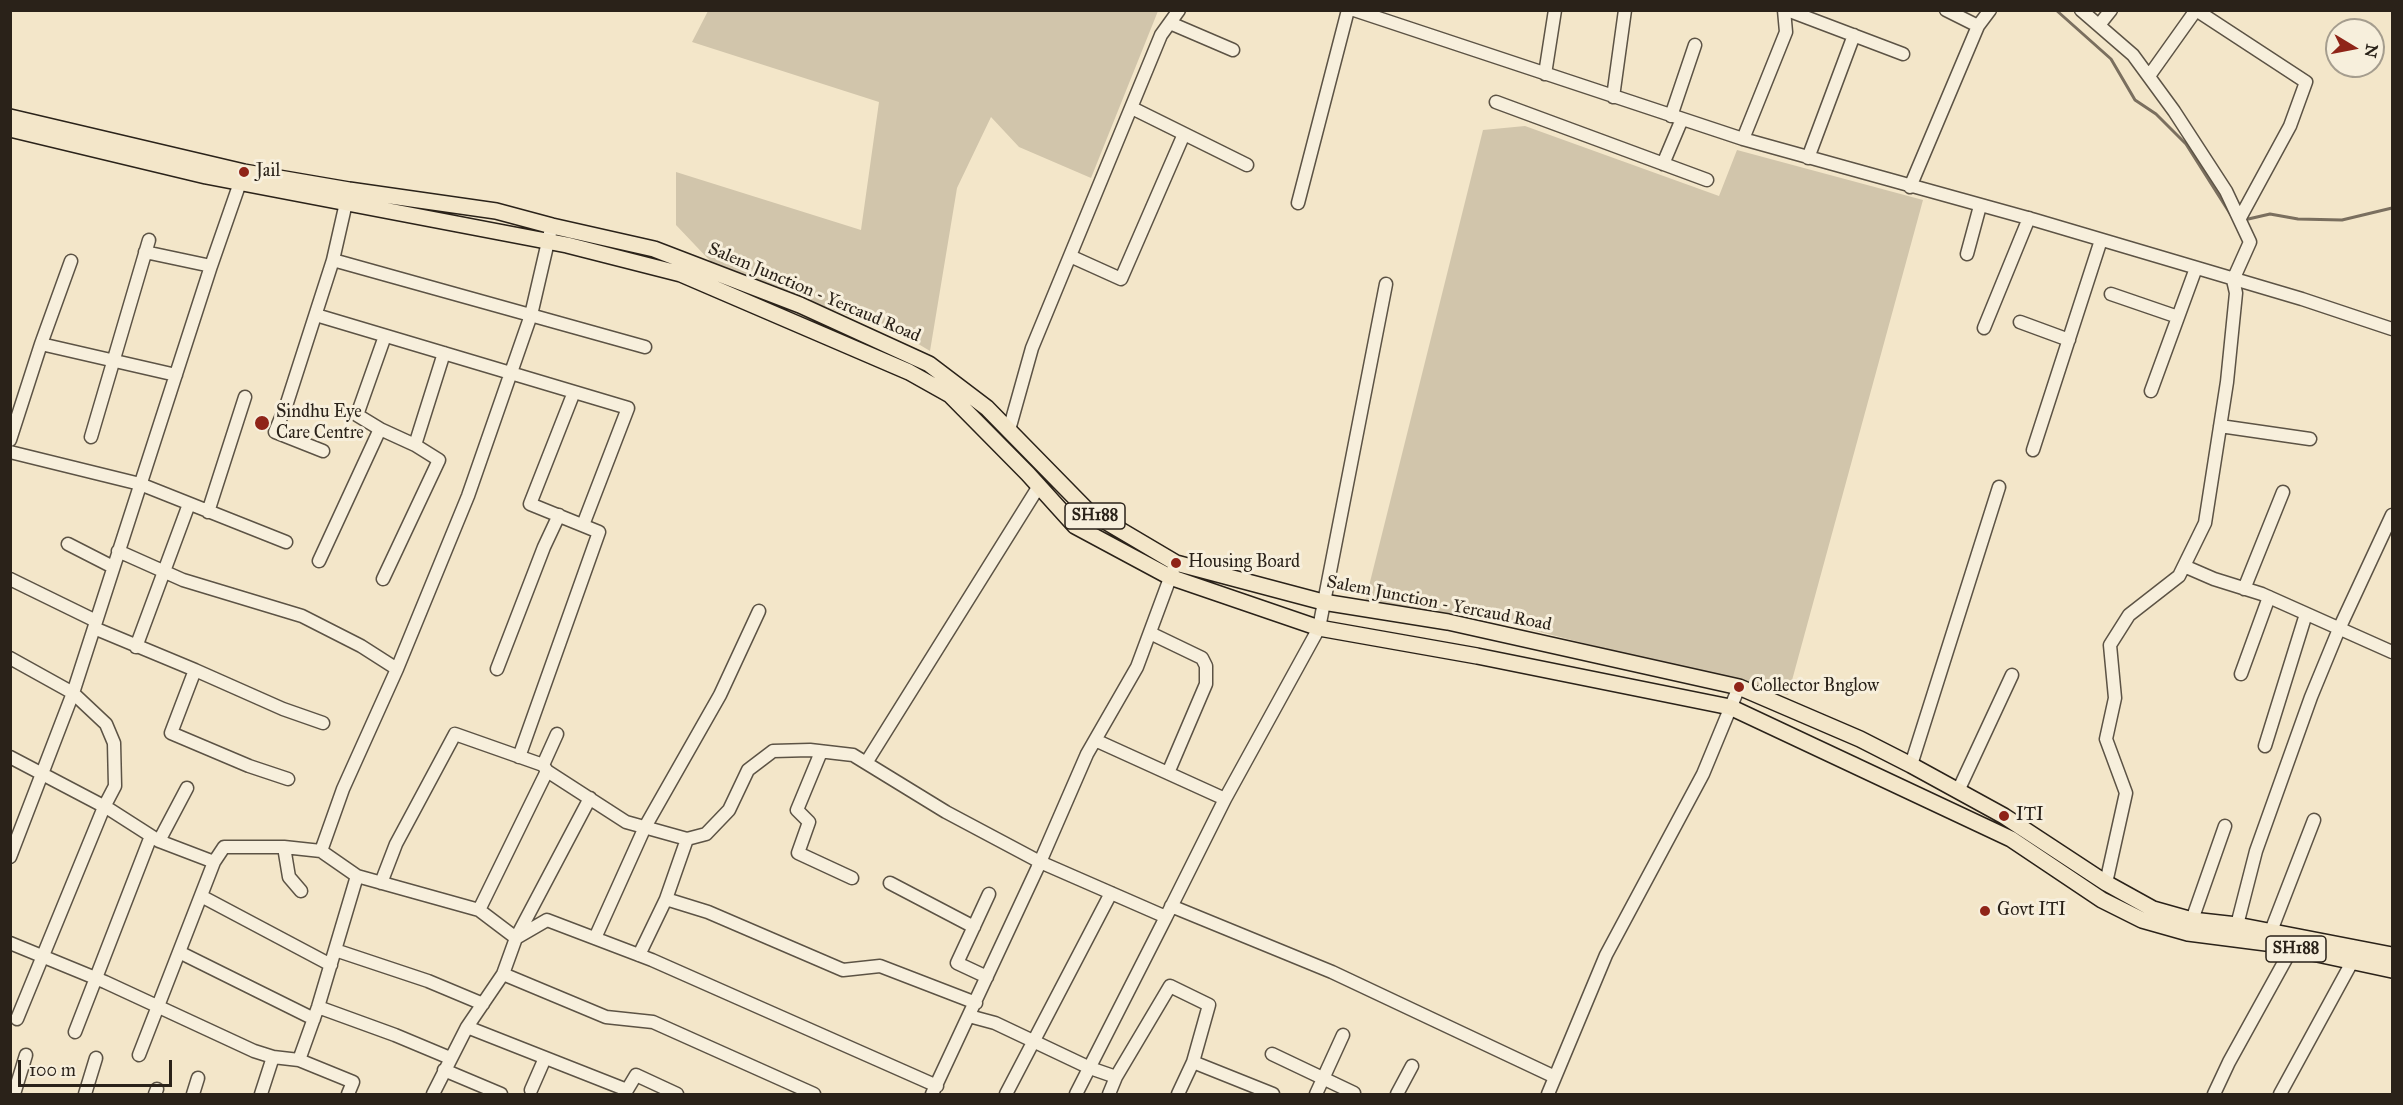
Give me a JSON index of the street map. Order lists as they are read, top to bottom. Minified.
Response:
{"streets":{"main road":["Salem Junction - Yercaud Road","SH188"]},"crossings":[["Salem Junction - Yercaud Road","SH188"]],"places":["Jail","Sindhu Eye Care Centre","Housing Board","Collector Bnglow","ITI","Govt ITI"],"scale_bar":"100 m","north":"right"}
